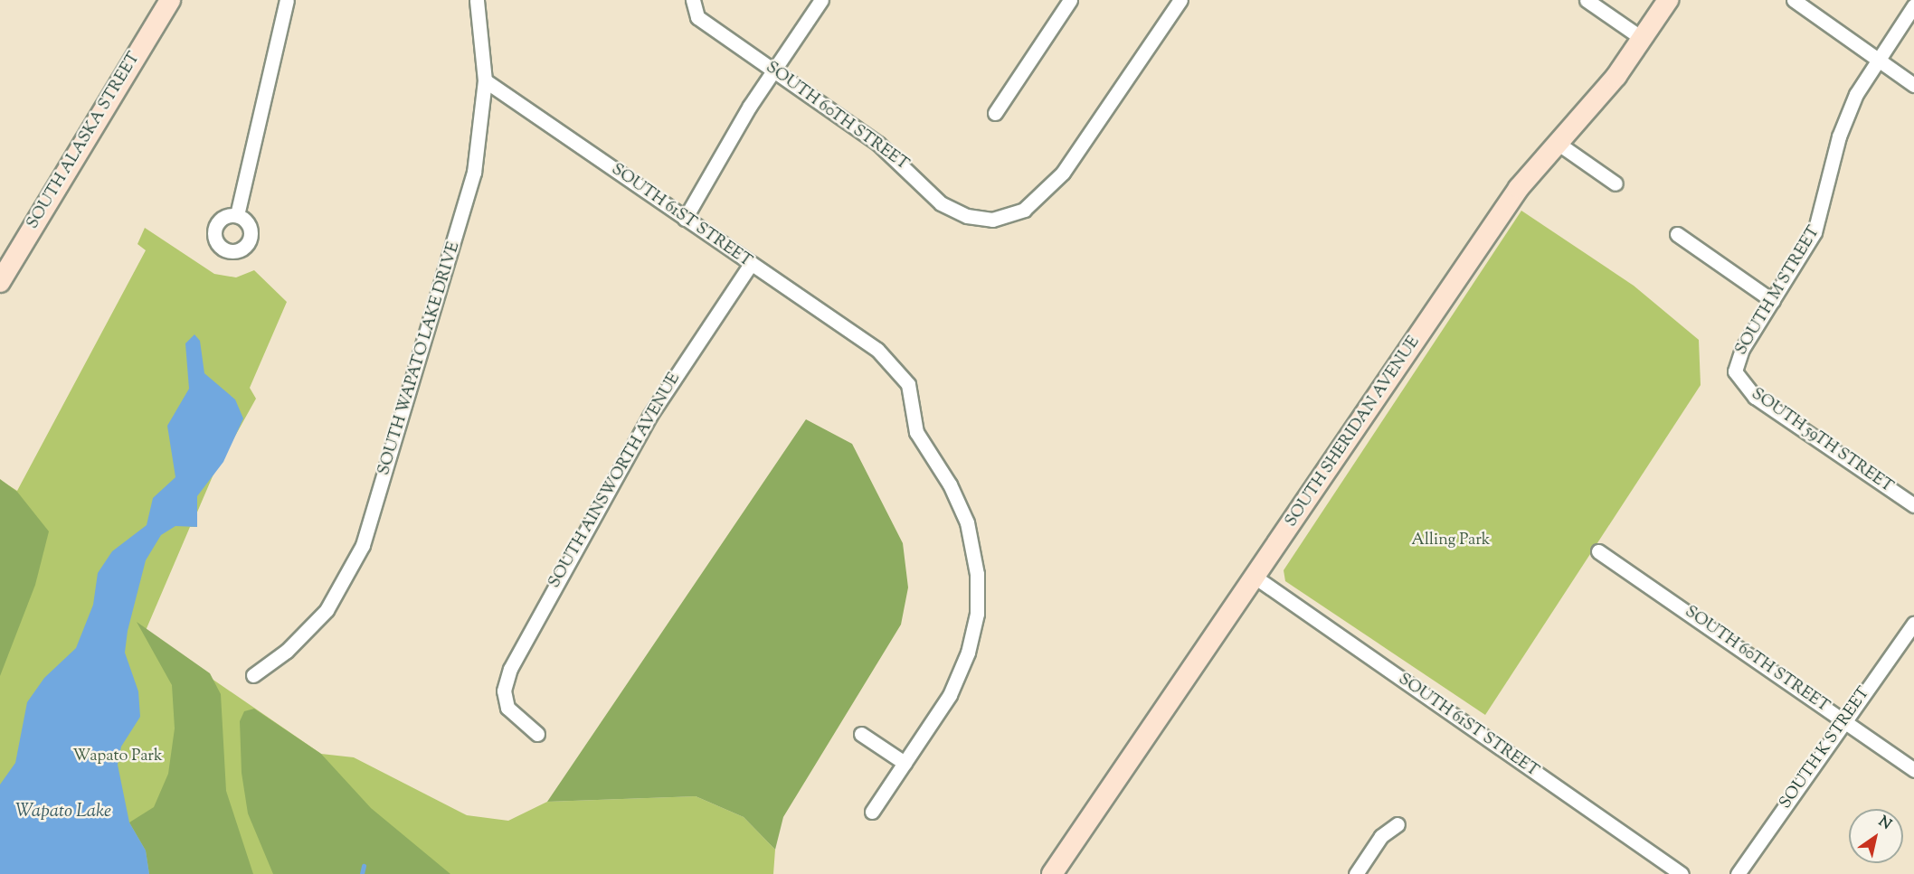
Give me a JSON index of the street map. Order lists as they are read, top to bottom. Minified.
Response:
{"streets":{"street":["SOUTH 60TH STREET","SOUTH ALASKA STREET","SOUTH 61ST STREET","SOUTH M STREET","SOUTH WAPATO LAKE DRIVE","SOUTH SHERIDAN AVENUE","SOUTH 59TH STREET","SOUTH AINSWORTH AVENUE","SOUTH K STREET"]},"crossings":[["SOUTH 60TH STREET","SOUTH K STREET"],["SOUTH 61ST STREET","SOUTH WAPATO LAKE DRIVE"],["SOUTH 61ST STREET","SOUTH SHERIDAN AVENUE"],["SOUTH 61ST STREET","SOUTH AINSWORTH AVENUE"],["SOUTH M STREET","SOUTH 59TH STREET"]],"water":["Wapato Lake"],"parks":["Alling Park","Wapato Park"],"north":"top right"}
